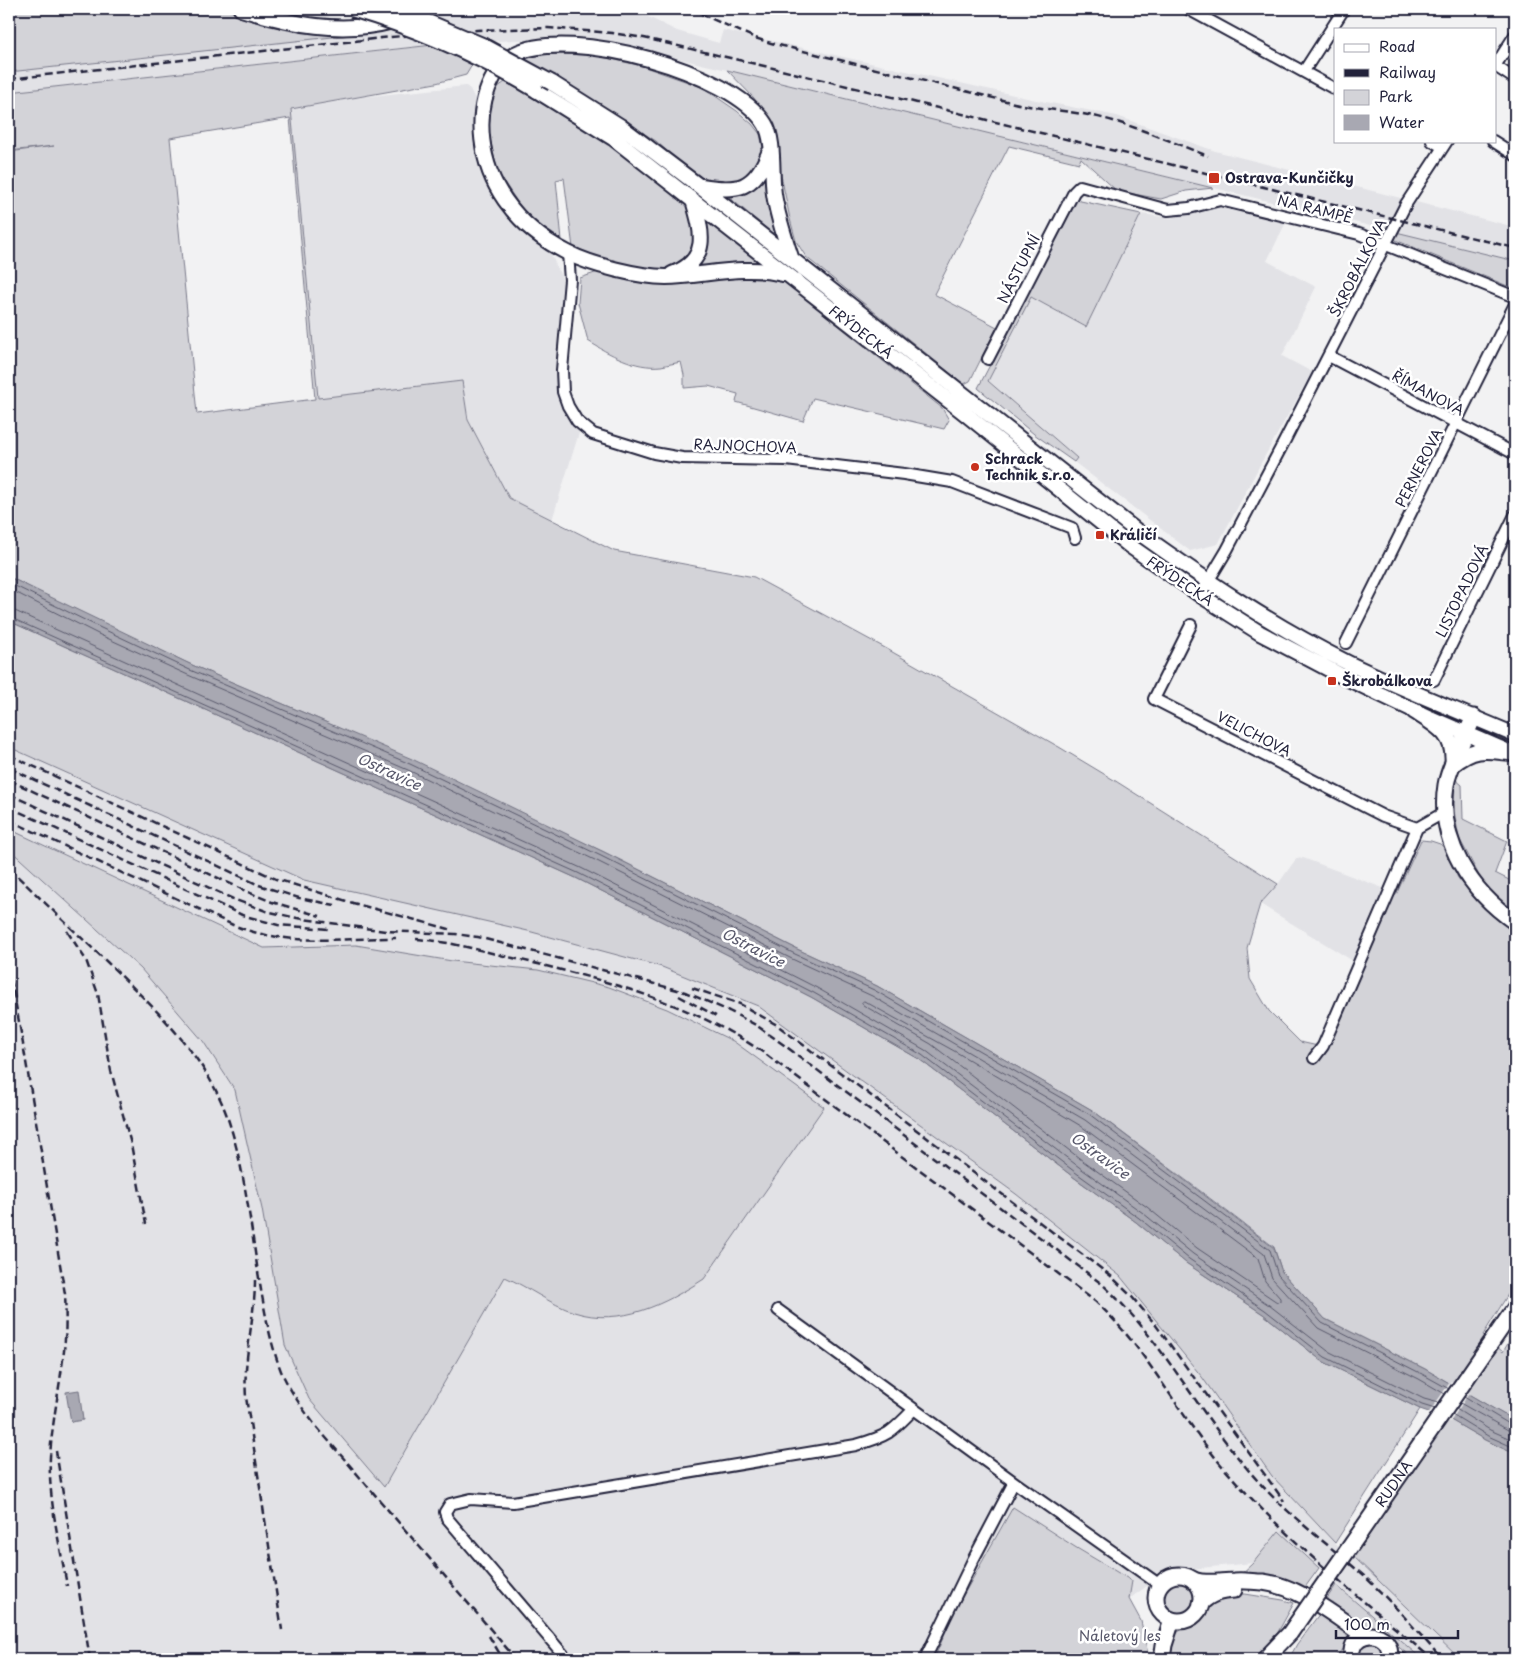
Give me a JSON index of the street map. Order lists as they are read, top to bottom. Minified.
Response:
{"streets":{"main road":["FRÝDECKÁ","RUDNÁ"],"street":["NA RAMPĚ","ŠKROBÁLKOVA","NÁSTUPNÍ","ŘÍMANOVA","RAJNOCHOVA","PERNEROVA","LISTOPADOVÁ","VELICHOVA"]},"crossings":[["NA RAMPĚ","ŠKROBÁLKOVA"],["NA RAMPĚ","NÁSTUPNÍ"],["ŠKROBÁLKOVA","FRÝDECKÁ"],["ŠKROBÁLKOVA","ŘÍMANOVA"],["ŘÍMANOVA","PERNEROVA"]],"water":["Ostravice"],"parks":["Náletový les"],"places":{"transit":["Ostrava-Kunčičky","Králičí","Škrobálkova"],"other":["Schrack Technik s.r.o."]},"legend":["Road","Railway","Park","Water"],"scale_bar":"100 m"}
